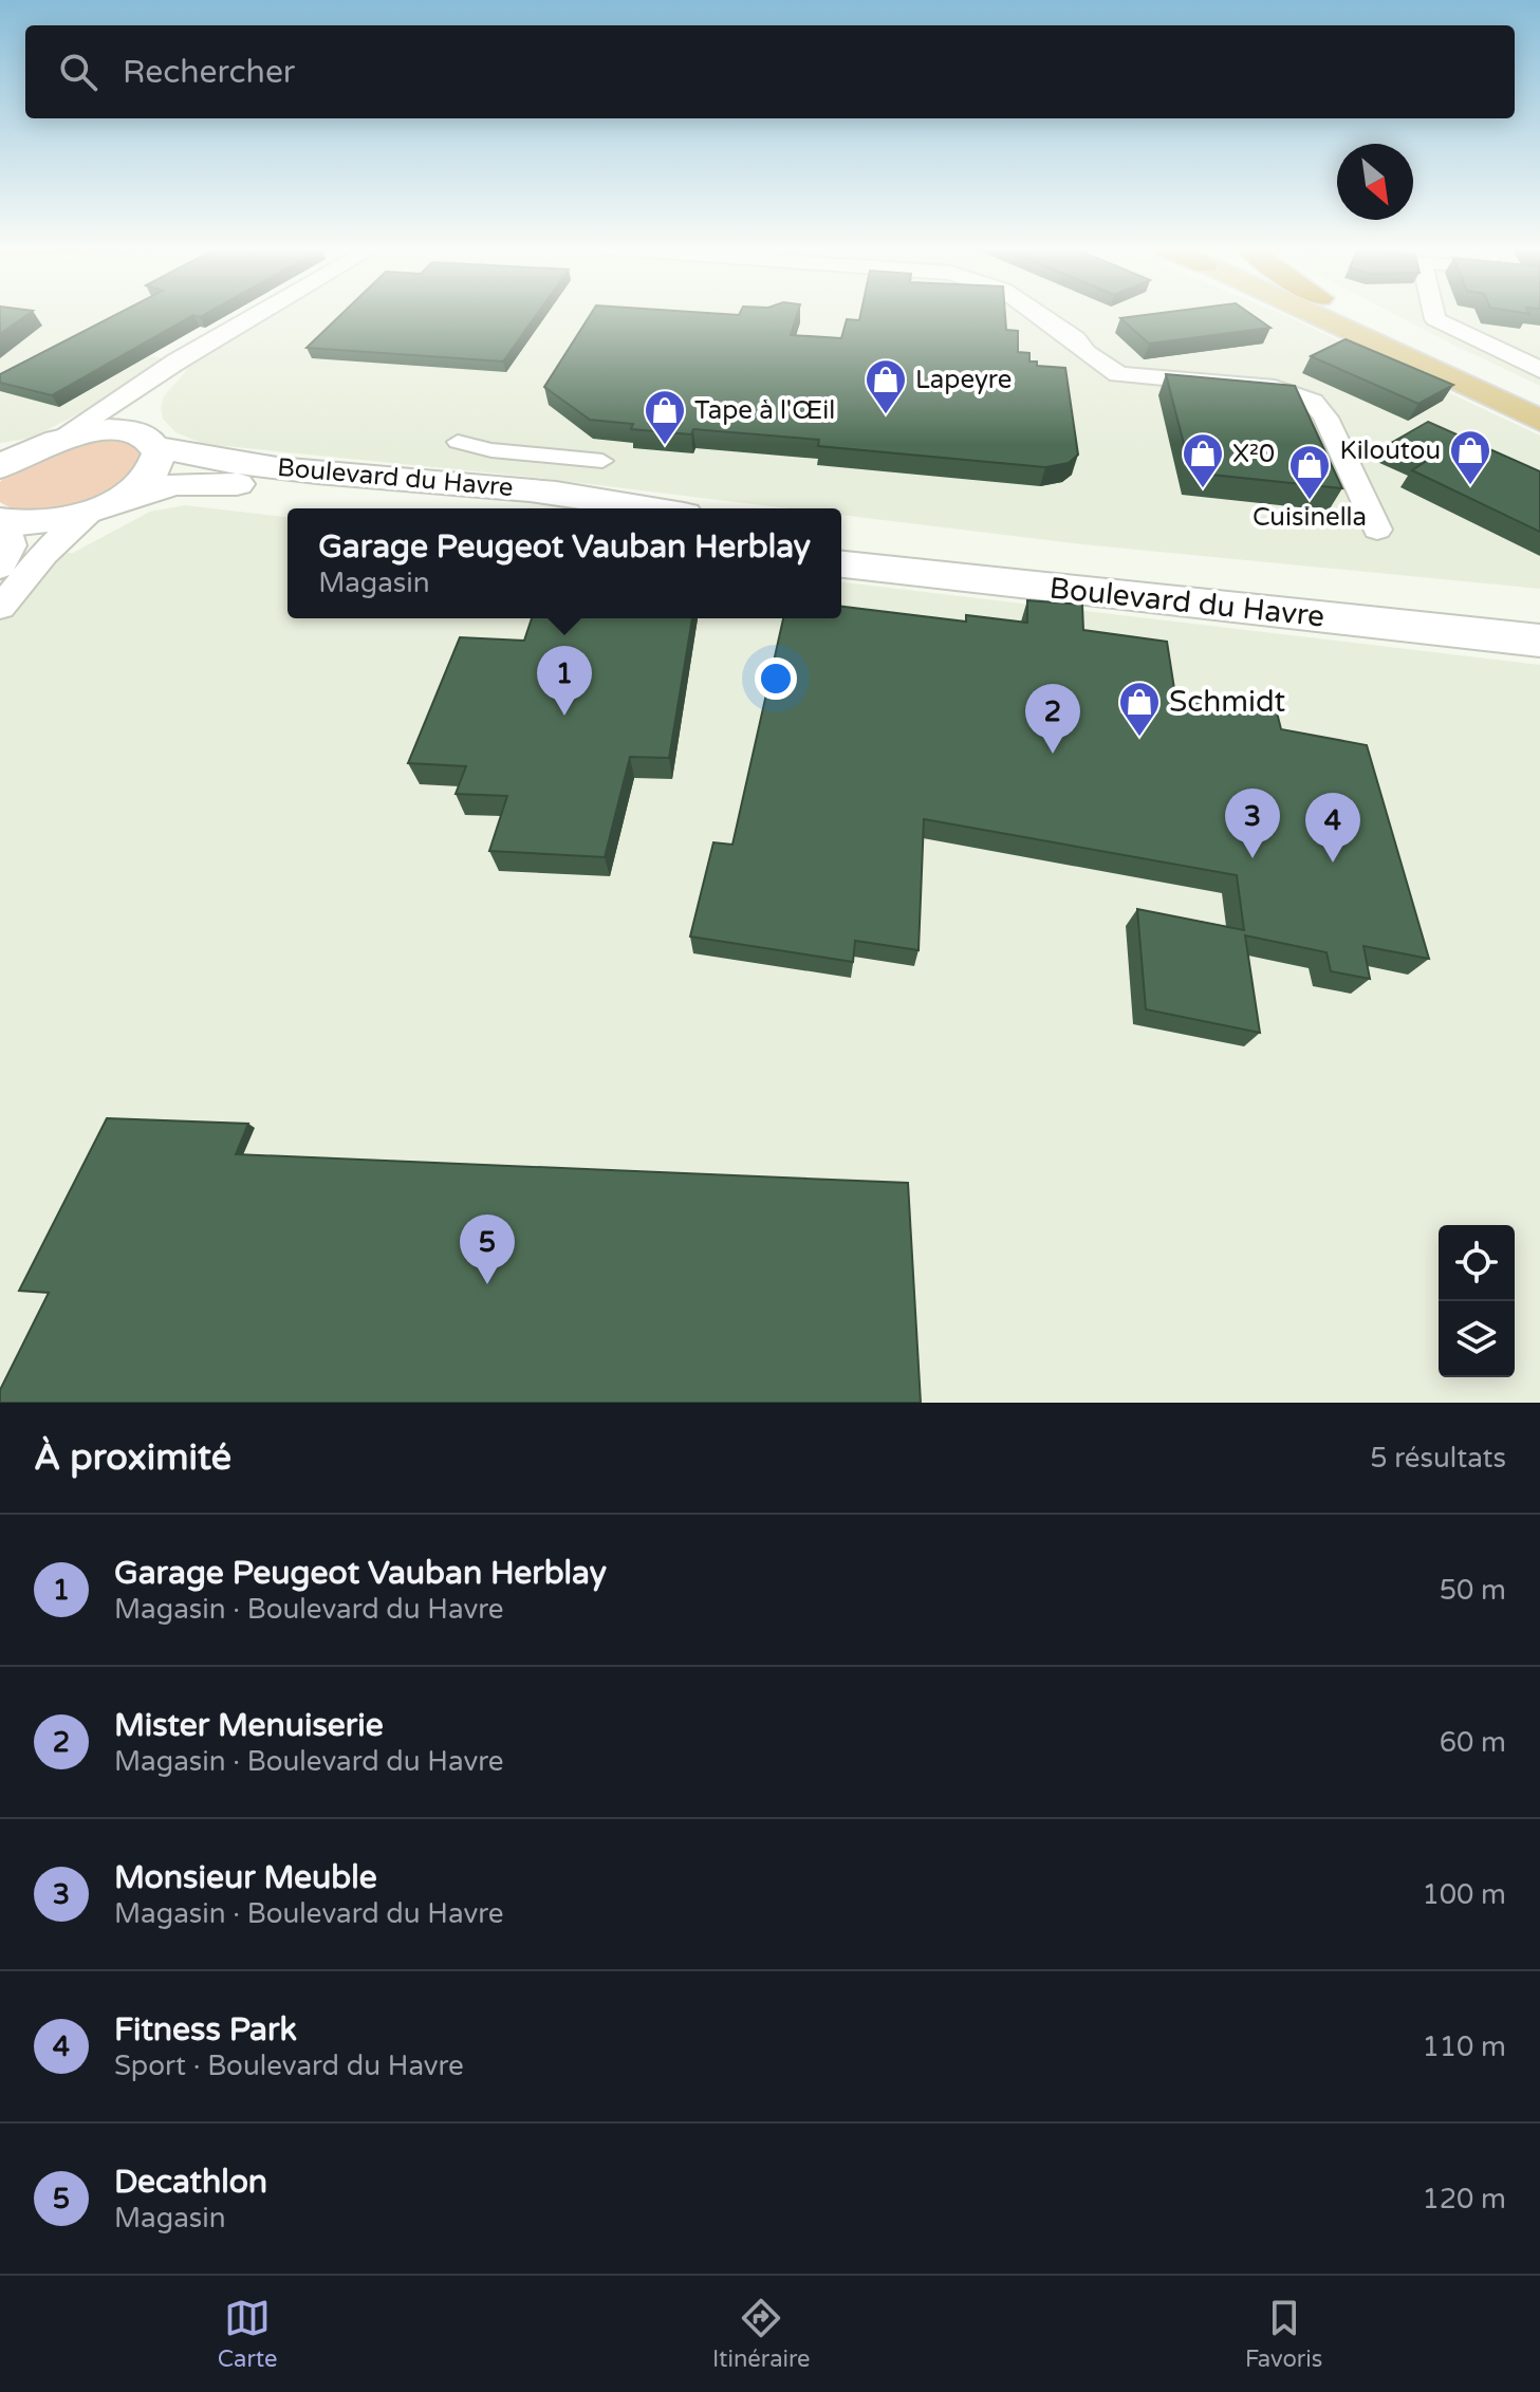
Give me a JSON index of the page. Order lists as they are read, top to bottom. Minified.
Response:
{"streets":{"main road":["Boulevard du Havre"]},"places":{"shop":["Lapeyre","Tape à l'Œil","Kiloutou","X²0","Cuisinella","Schmidt"]},"north":"bottom right","page":{"search":"Rechercher","popup":["Garage Peugeot Vauban Herblay","Magasin"],"pins":["1","2","3","4","5"],"heading":["À proximité","5 résultats"],"list":[{"mark":"1","name":"Garage Peugeot Vauban Herblay","note":"Magasin · Boulevard du Havre","value":"50 m"},{"mark":"2","name":"Mister Menuiserie","note":"Magasin · Boulevard du Havre","value":"60 m"},{"mark":"3","name":"Monsieur Meuble","note":"Magasin · Boulevard du Havre","value":"100 m"},{"mark":"4","name":"Fitness Park","note":"Sport · Boulevard du Havre","value":"110 m"},{"mark":"5","name":"Decathlon","note":"Magasin","value":"120 m"}],"nav":["Carte","Itinéraire","Favoris"]}}
